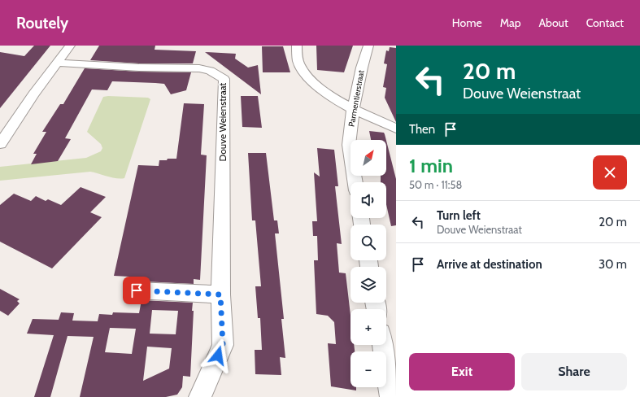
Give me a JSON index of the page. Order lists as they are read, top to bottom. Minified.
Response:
{"streets":{"street":["Parmentierstraat","Douve Weienstraat"]},"north":"top right","page":{"header":"Routely","nav":["Home","Map","About","Contact"],"turn":["20 m","Douve Weienstraat"],"then":"Then","map_buttons":["+","−"],"heading":["1 min","50 m · 11:58"],"list":[{"name":"Turn left","note":"Douve Weienstraat","value":"20 m"},{"name":"Arrive at destination","value":"30 m"}],"buttons":["Exit","Share"]}}
